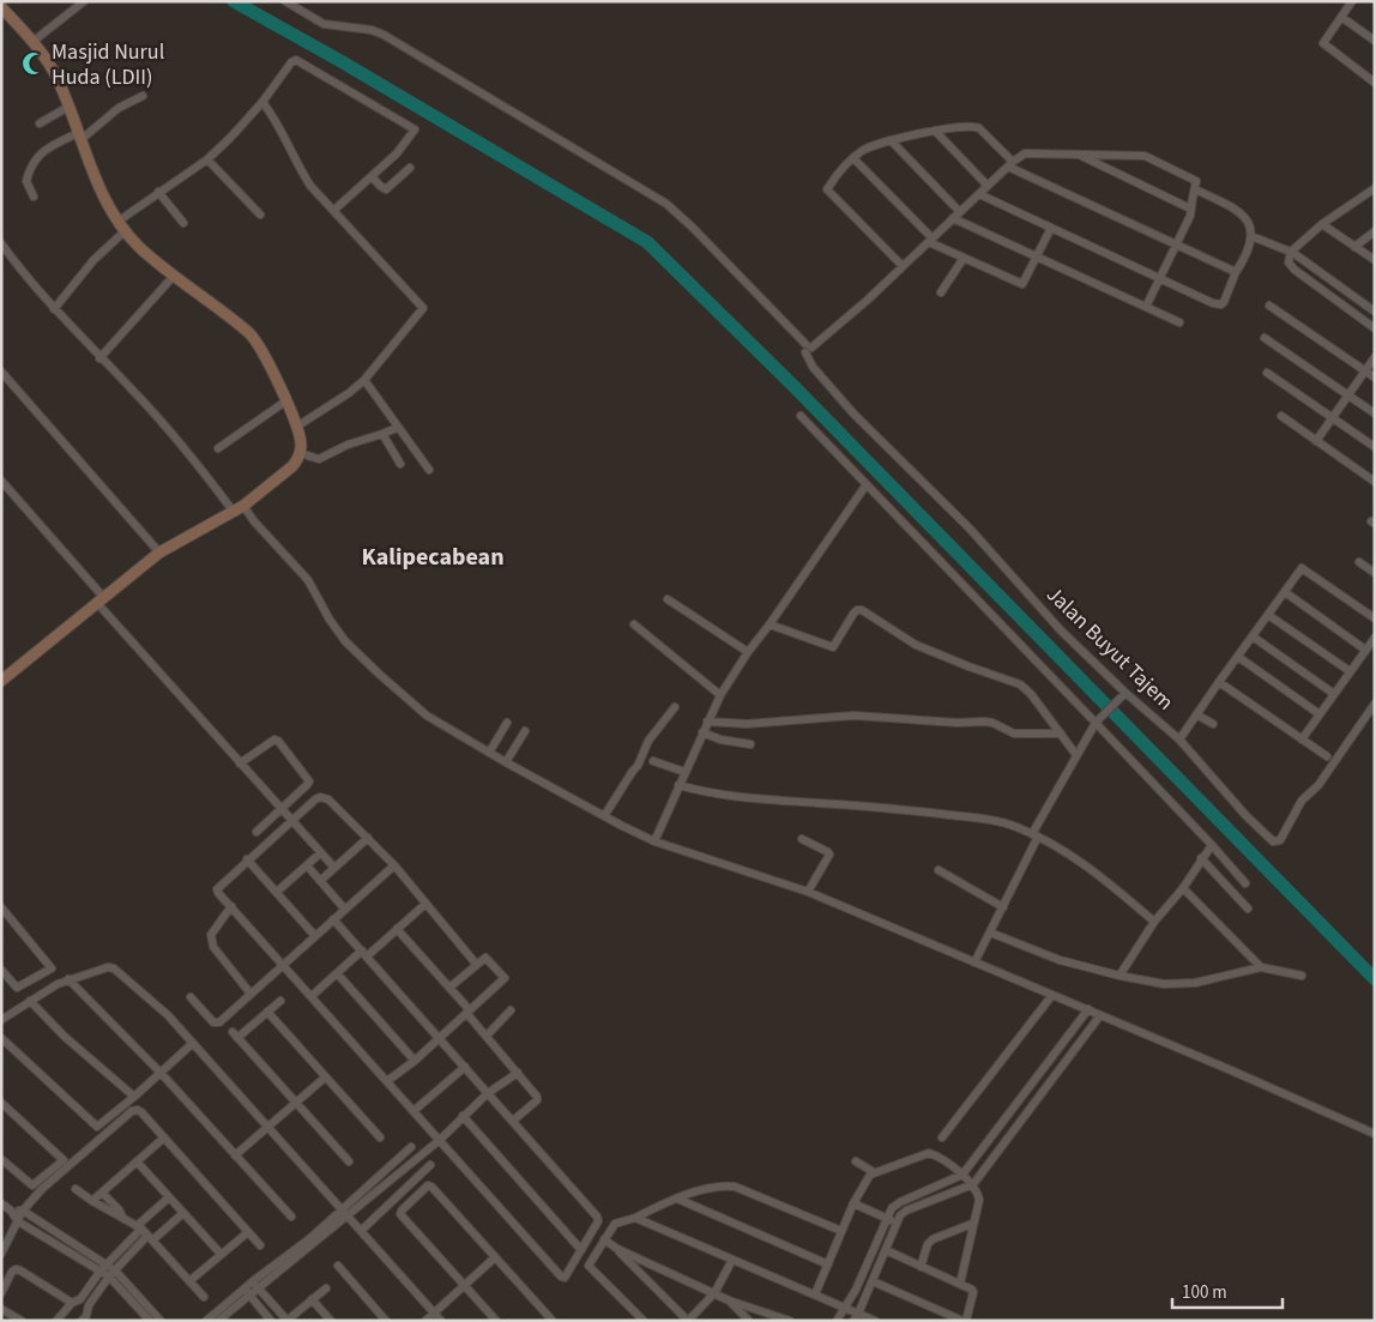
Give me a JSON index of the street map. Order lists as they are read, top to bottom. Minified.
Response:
{"streets":{"street":["Jalan Buyut Tajem"]},"districts":["Kalipecabean"],"places":{"mosque":["Masjid Nurul Huda (LDII)"]},"scale_bar":"100 m"}
